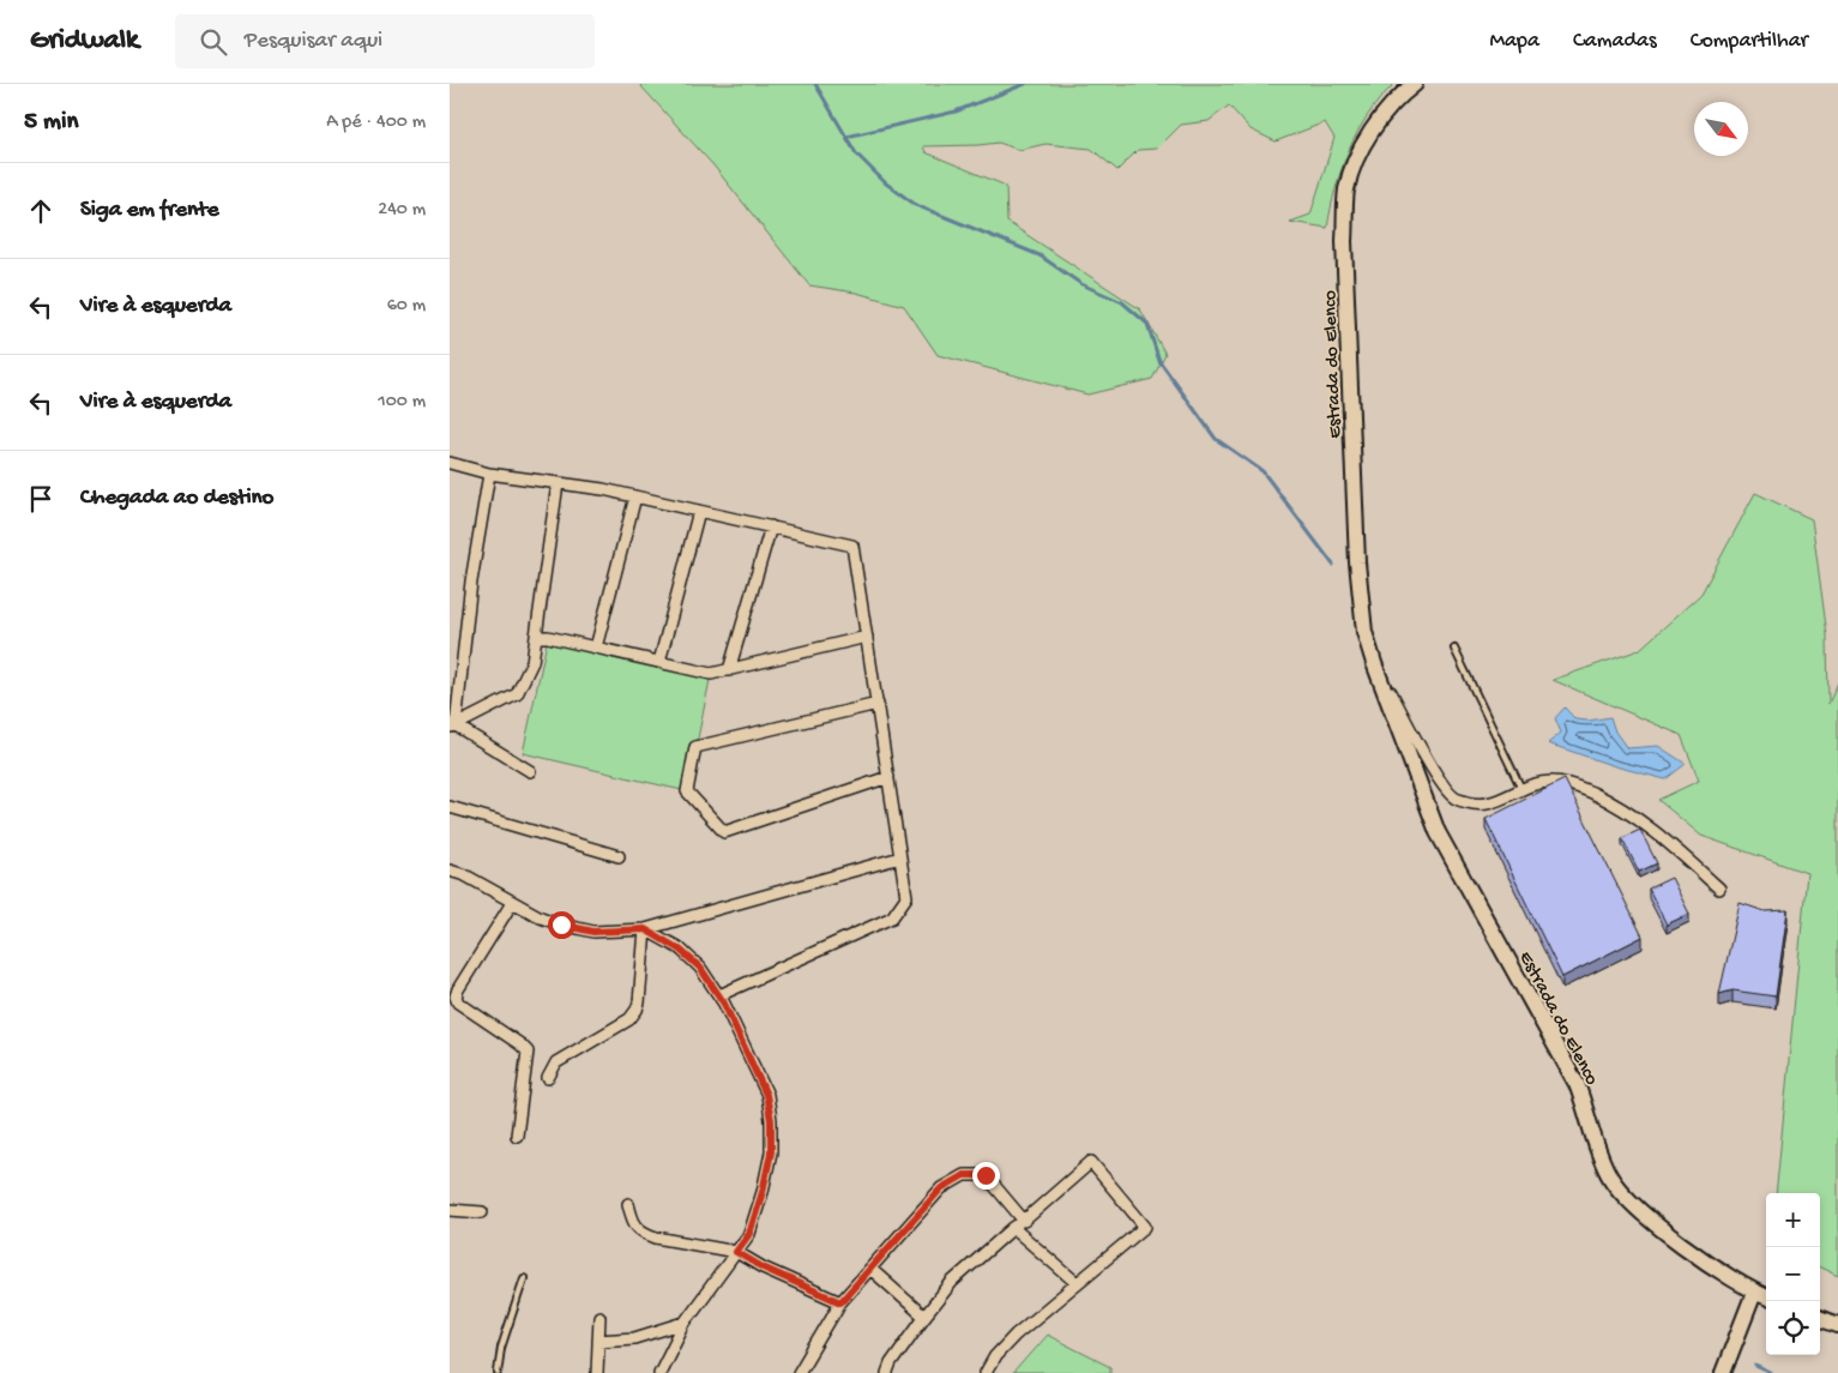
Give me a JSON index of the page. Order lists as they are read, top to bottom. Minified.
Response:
{"streets":{"street":["Estrada do Elenco"]},"north":"bottom right","page":{"header":"Gridwalk","search":"Pesquisar aqui","nav":["Mapa","Camadas","Compartilhar"],"heading":["5 min","A pé · 400 m"],"list":[["Siga em frente","240 m"],["Vire à esquerda","60 m"],["Vire à esquerda","100 m"],"Chegada ao destino"],"map_buttons":["+","−"]}}
